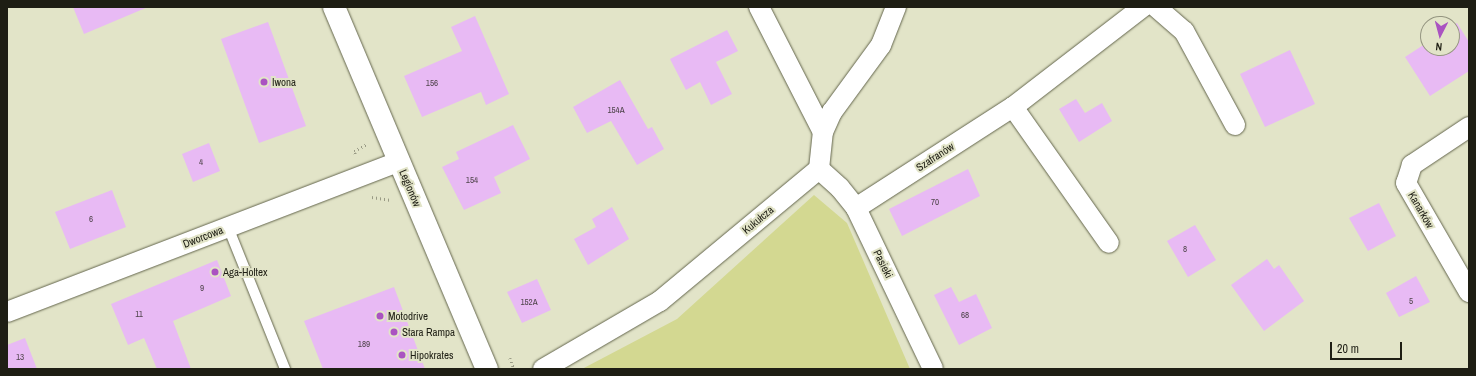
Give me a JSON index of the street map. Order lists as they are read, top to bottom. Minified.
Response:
{"streets":{"street":["Szafranów","Legionów","Kanarków","Kukułcza","Dworcowa","Pasieki"]},"crossings":[["Szafranów","Pasieki"],["Legionów","Dworcowa"],["Kukułcza","Pasieki"]],"places":["Iwona","Aga-Holtex","Motodrive","Stara Rampa","Hipokrates"],"house_numbers":["156","154A","4","154","70","6","8","9","5","152A","11","68","189","13"],"scale_bar":"20 m","north":"bottom"}
